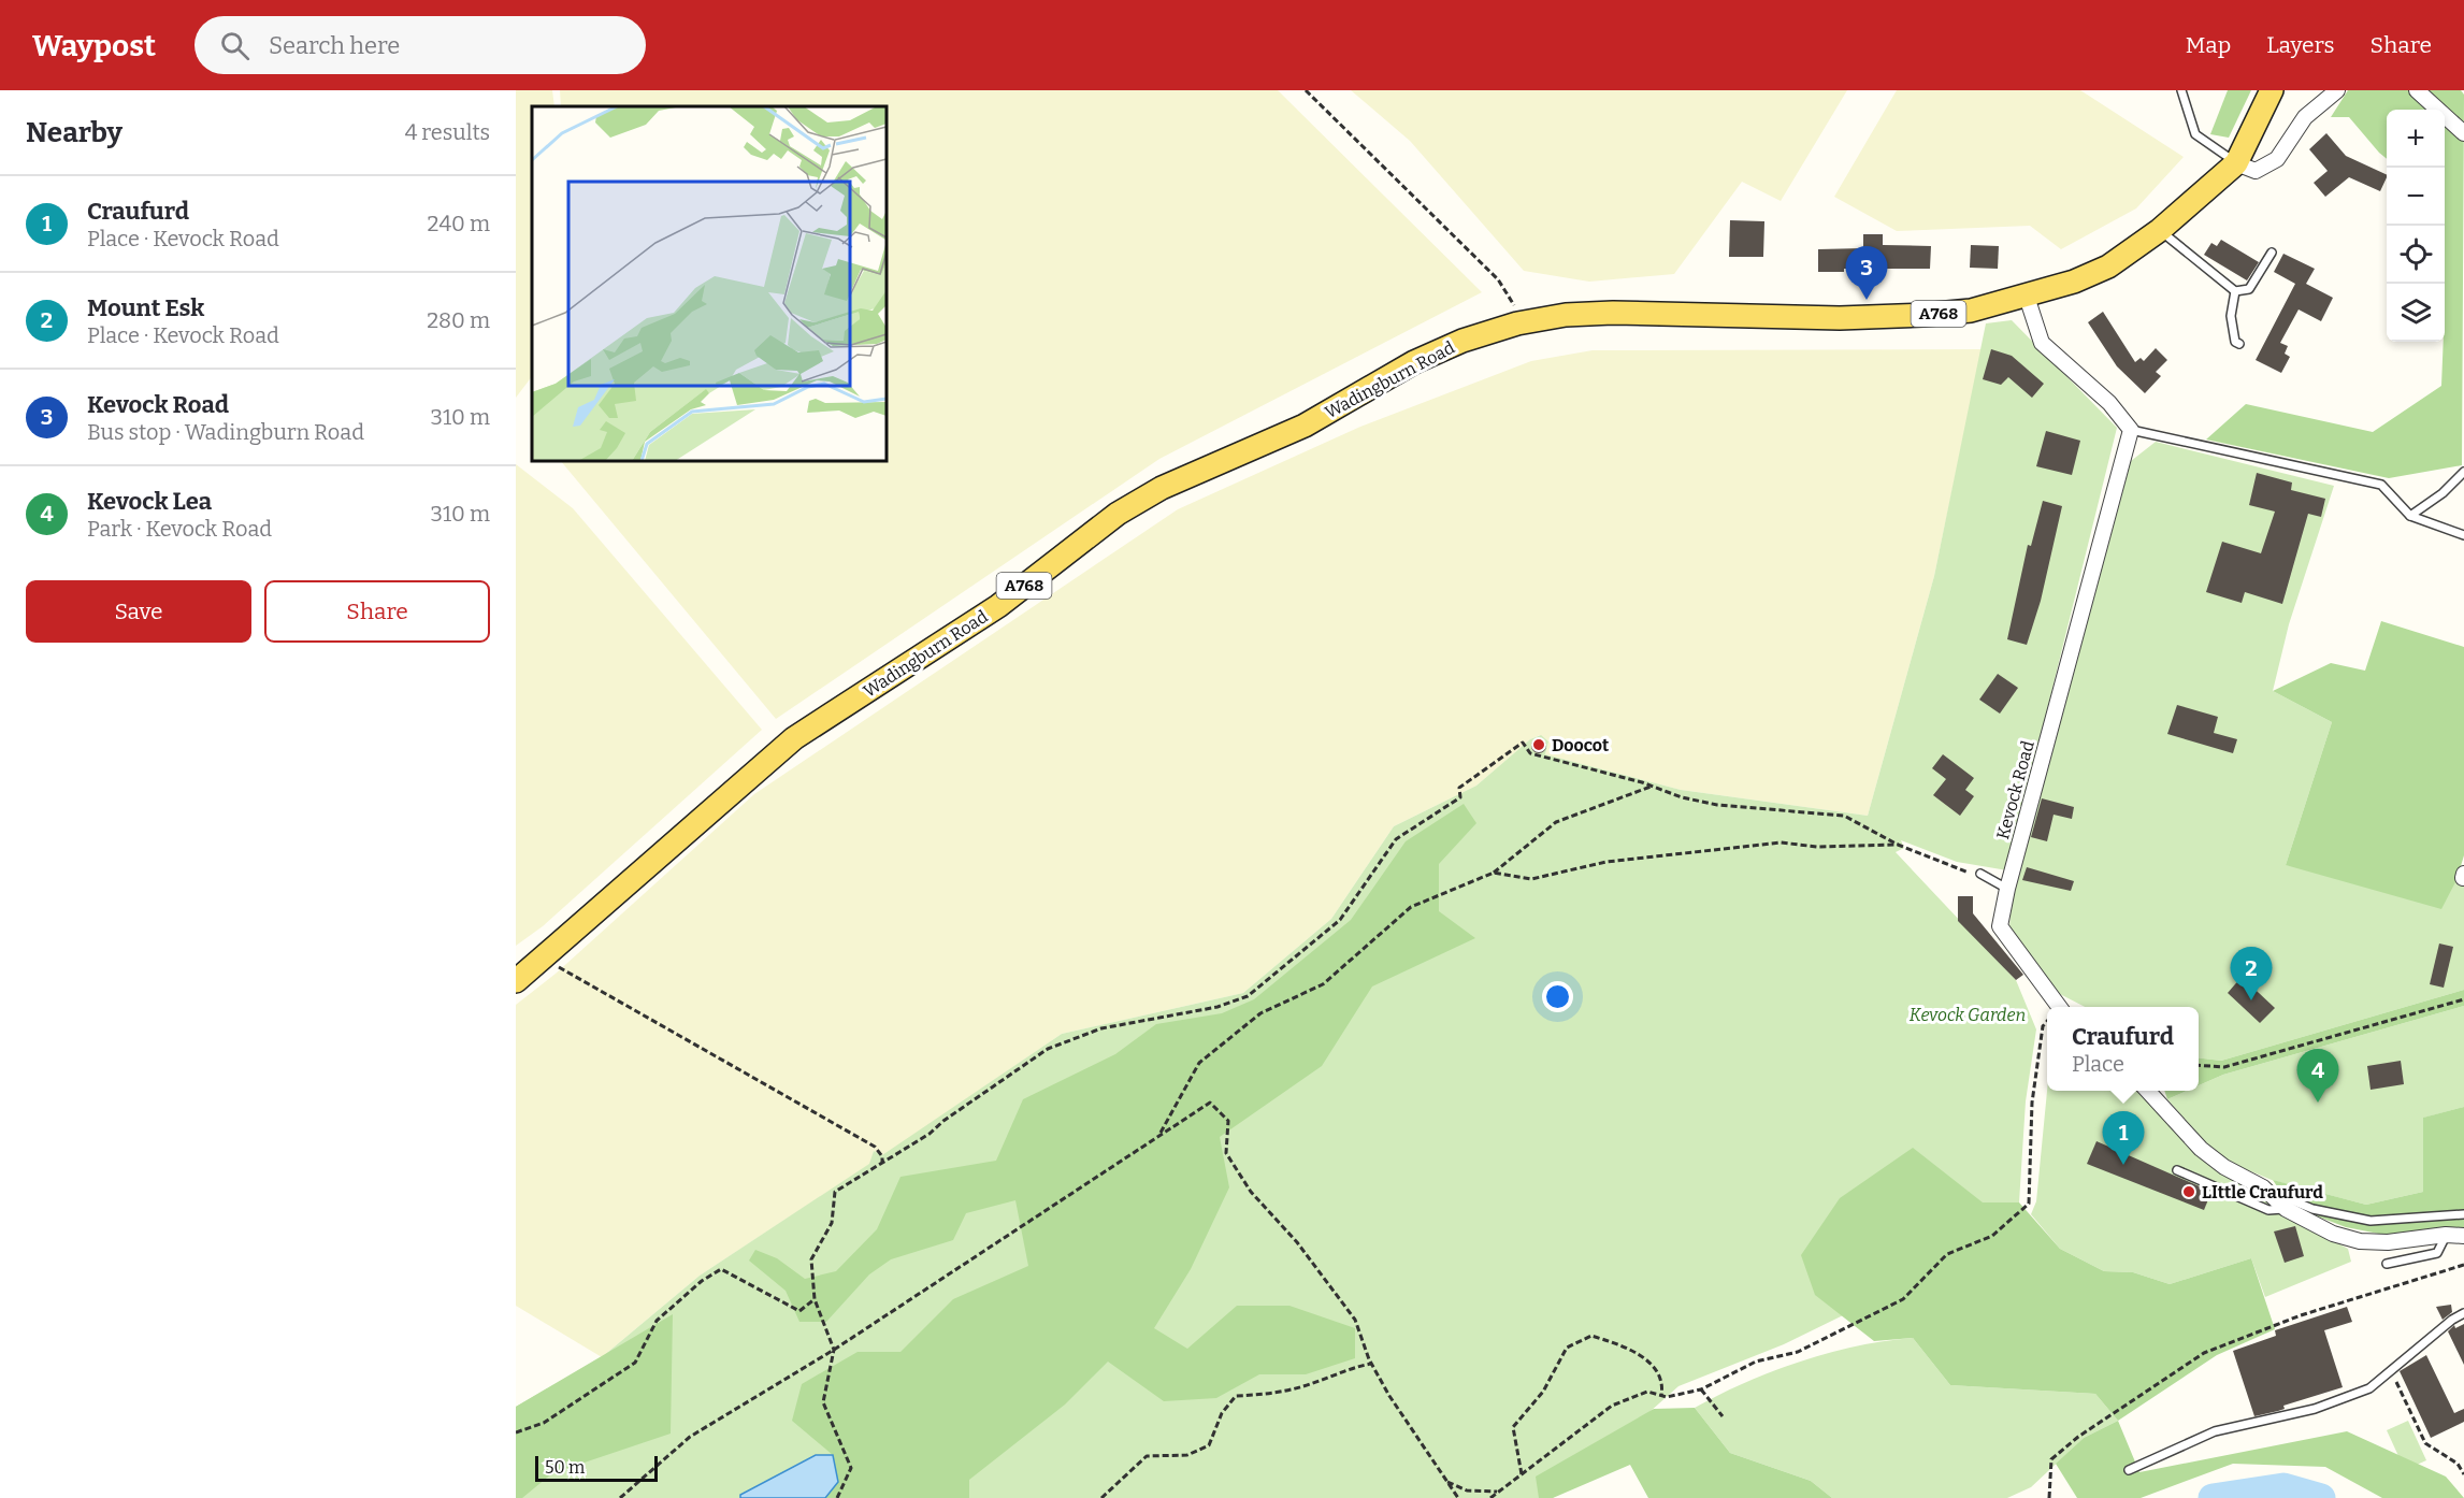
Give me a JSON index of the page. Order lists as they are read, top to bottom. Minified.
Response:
{"streets":{"main road":["A768","Wadingburn Road"],"street":["Kevock Road"]},"crossings":[["A768","Wadingburn Road"]],"parks":["Kevock Garden"],"places":["Doocot","LIttle Craufurd"],"scale_bar":"50 m","page":{"header":"Waypost","search":"Search here","nav":["Map","Layers","Share"],"heading":["Nearby","4 results"],"map_buttons":["+","−"],"list":[{"mark":"1","name":"Craufurd","note":"Place · Kevock Road","value":"240 m"},{"mark":"2","name":"Mount Esk","note":"Place · Kevock Road","value":"280 m"},{"mark":"3","name":"Kevock Road","note":"Bus stop · Wadingburn Road","value":"310 m"},{"mark":"4","name":"Kevock Lea","note":"Park · Kevock Road","value":"310 m"}],"pins":["3","2","4","1"],"buttons":["Save","Share"],"popup":["Craufurd","Place"],"scale":"50 m"}}
